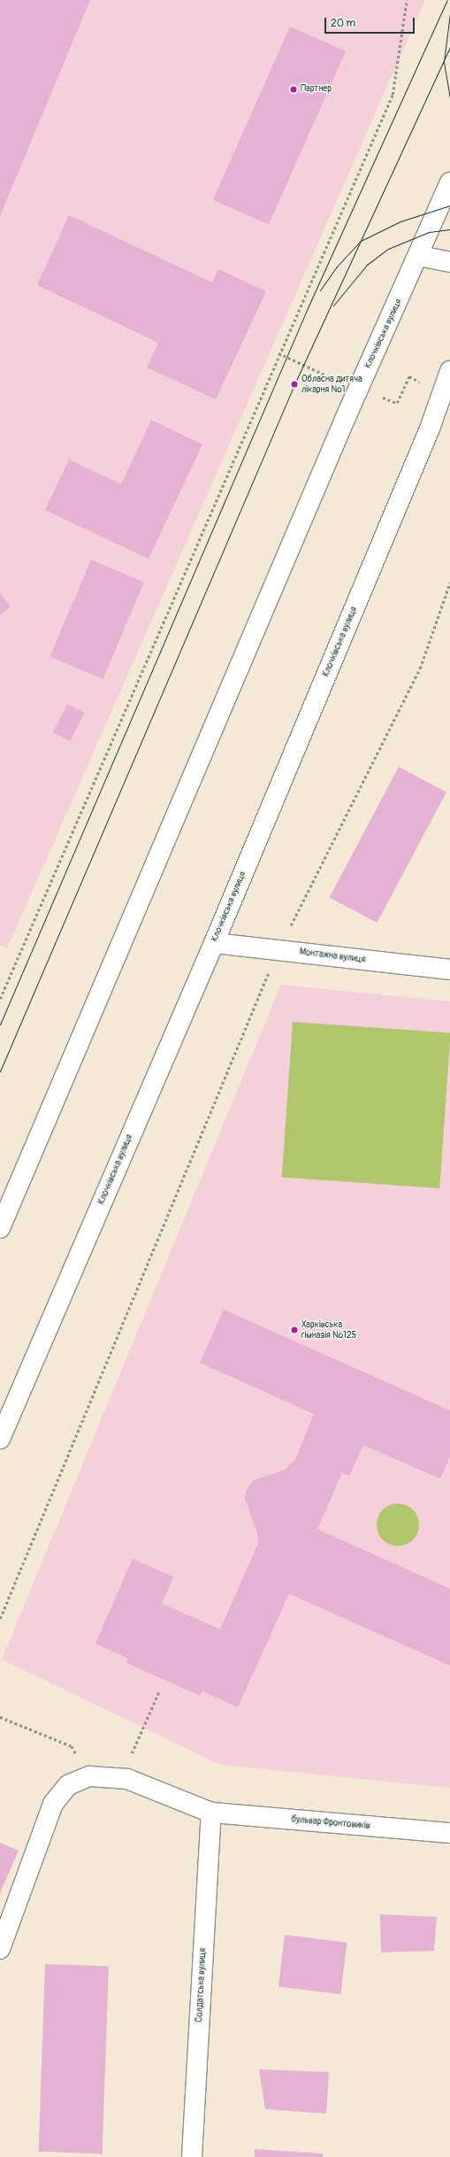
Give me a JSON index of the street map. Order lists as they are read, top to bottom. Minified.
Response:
{"streets":{"main road":["Клочківська вулиця","Монтажна вулиця","бульвар Фронтовиків","Солдатська вулиця"]},"crossings":[["Клочківська вулиця","Монтажна вулиця"],["бульвар Фронтовиків","Солдатська вулиця"]],"places":["Партнер","Обласна дитяча лікарня №1","Харківська гімназія №125"],"scale_bar":"20 m"}
